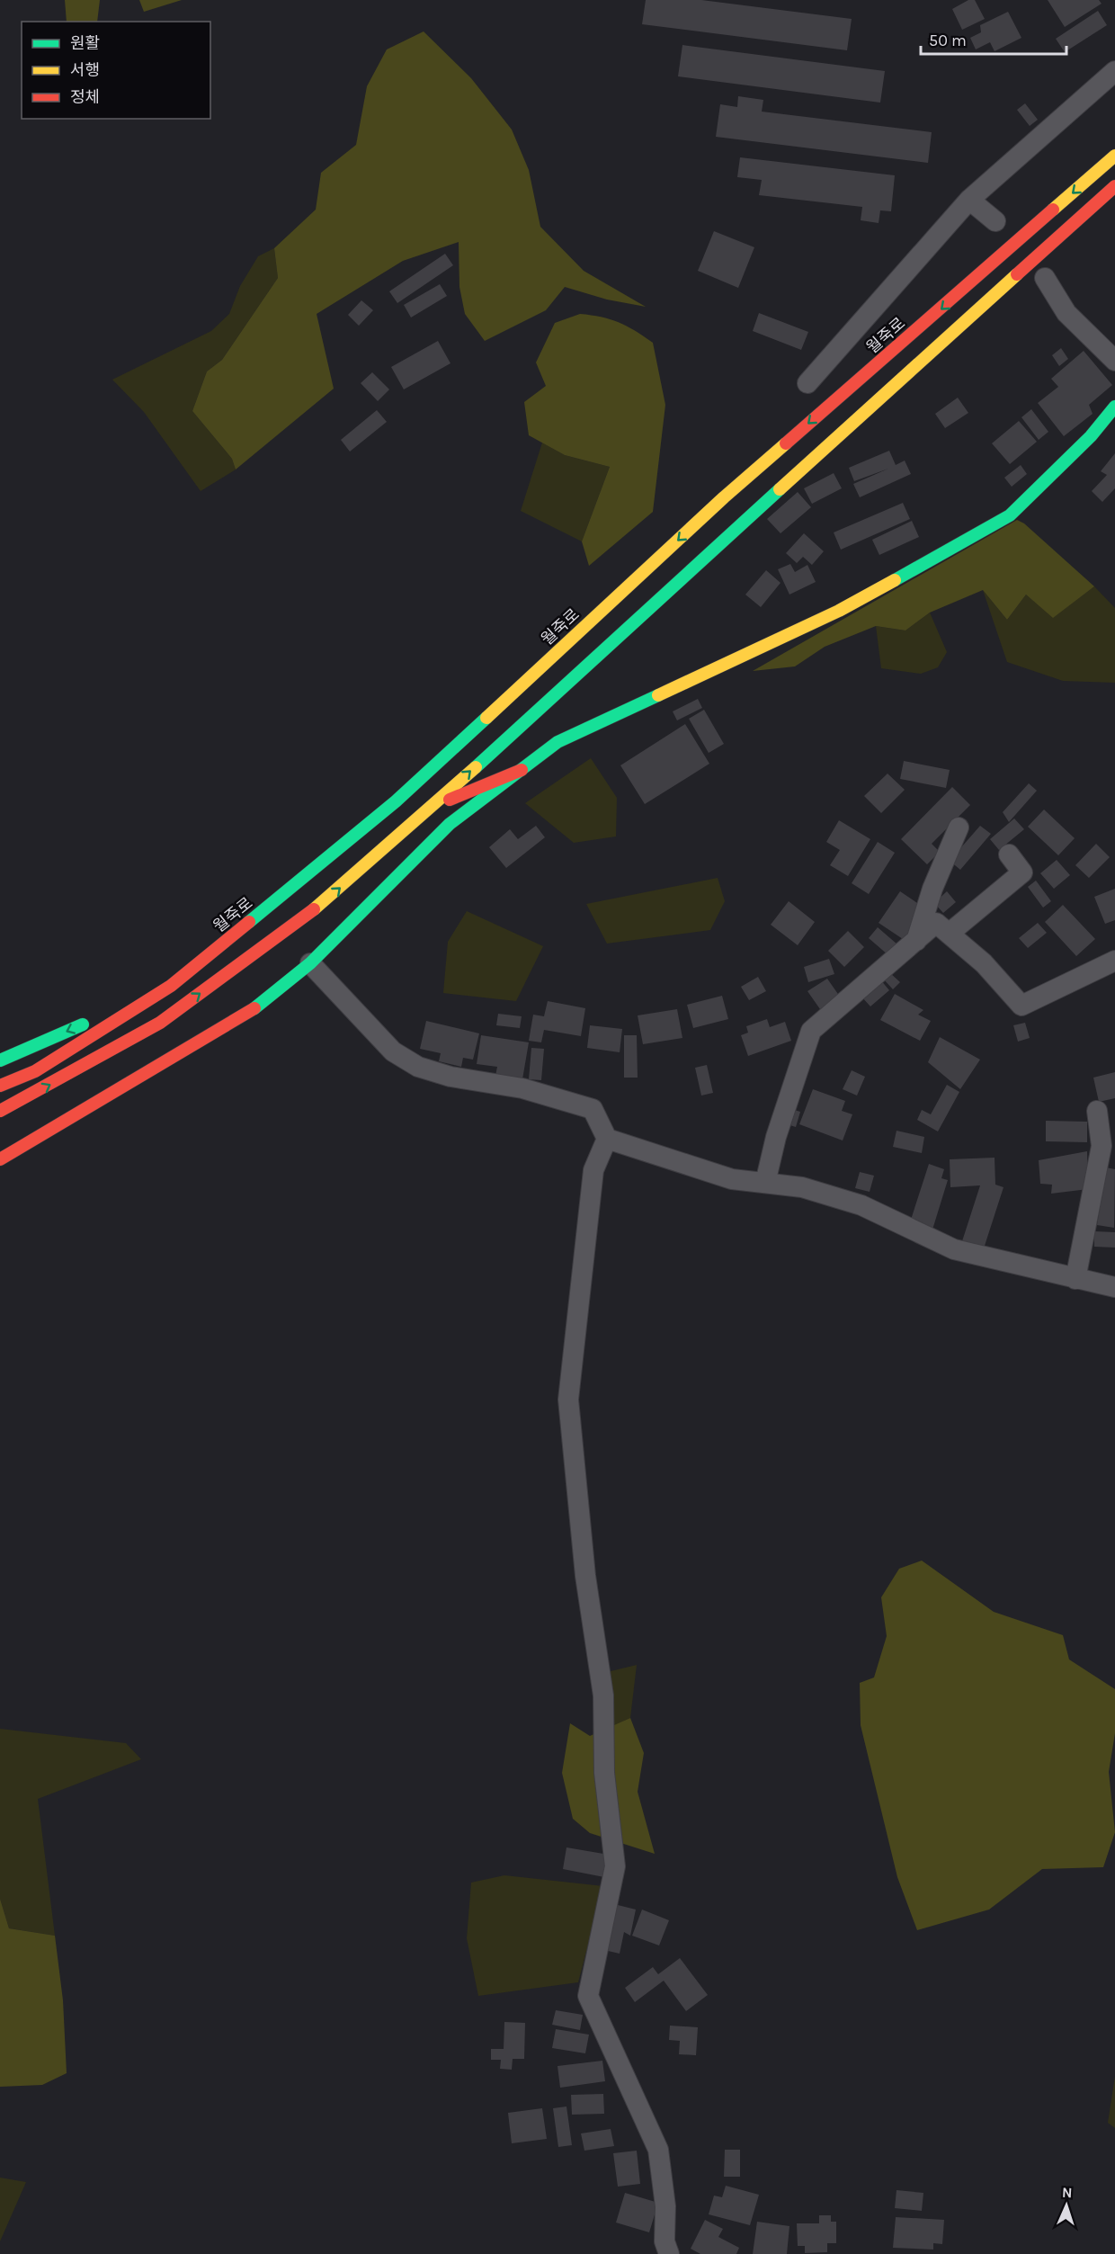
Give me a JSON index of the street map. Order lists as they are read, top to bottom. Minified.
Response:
{"streets":{"main road":["월죽로"]},"legend":["원활","서행","정체"],"scale_bar":"50 m","north":"top"}
